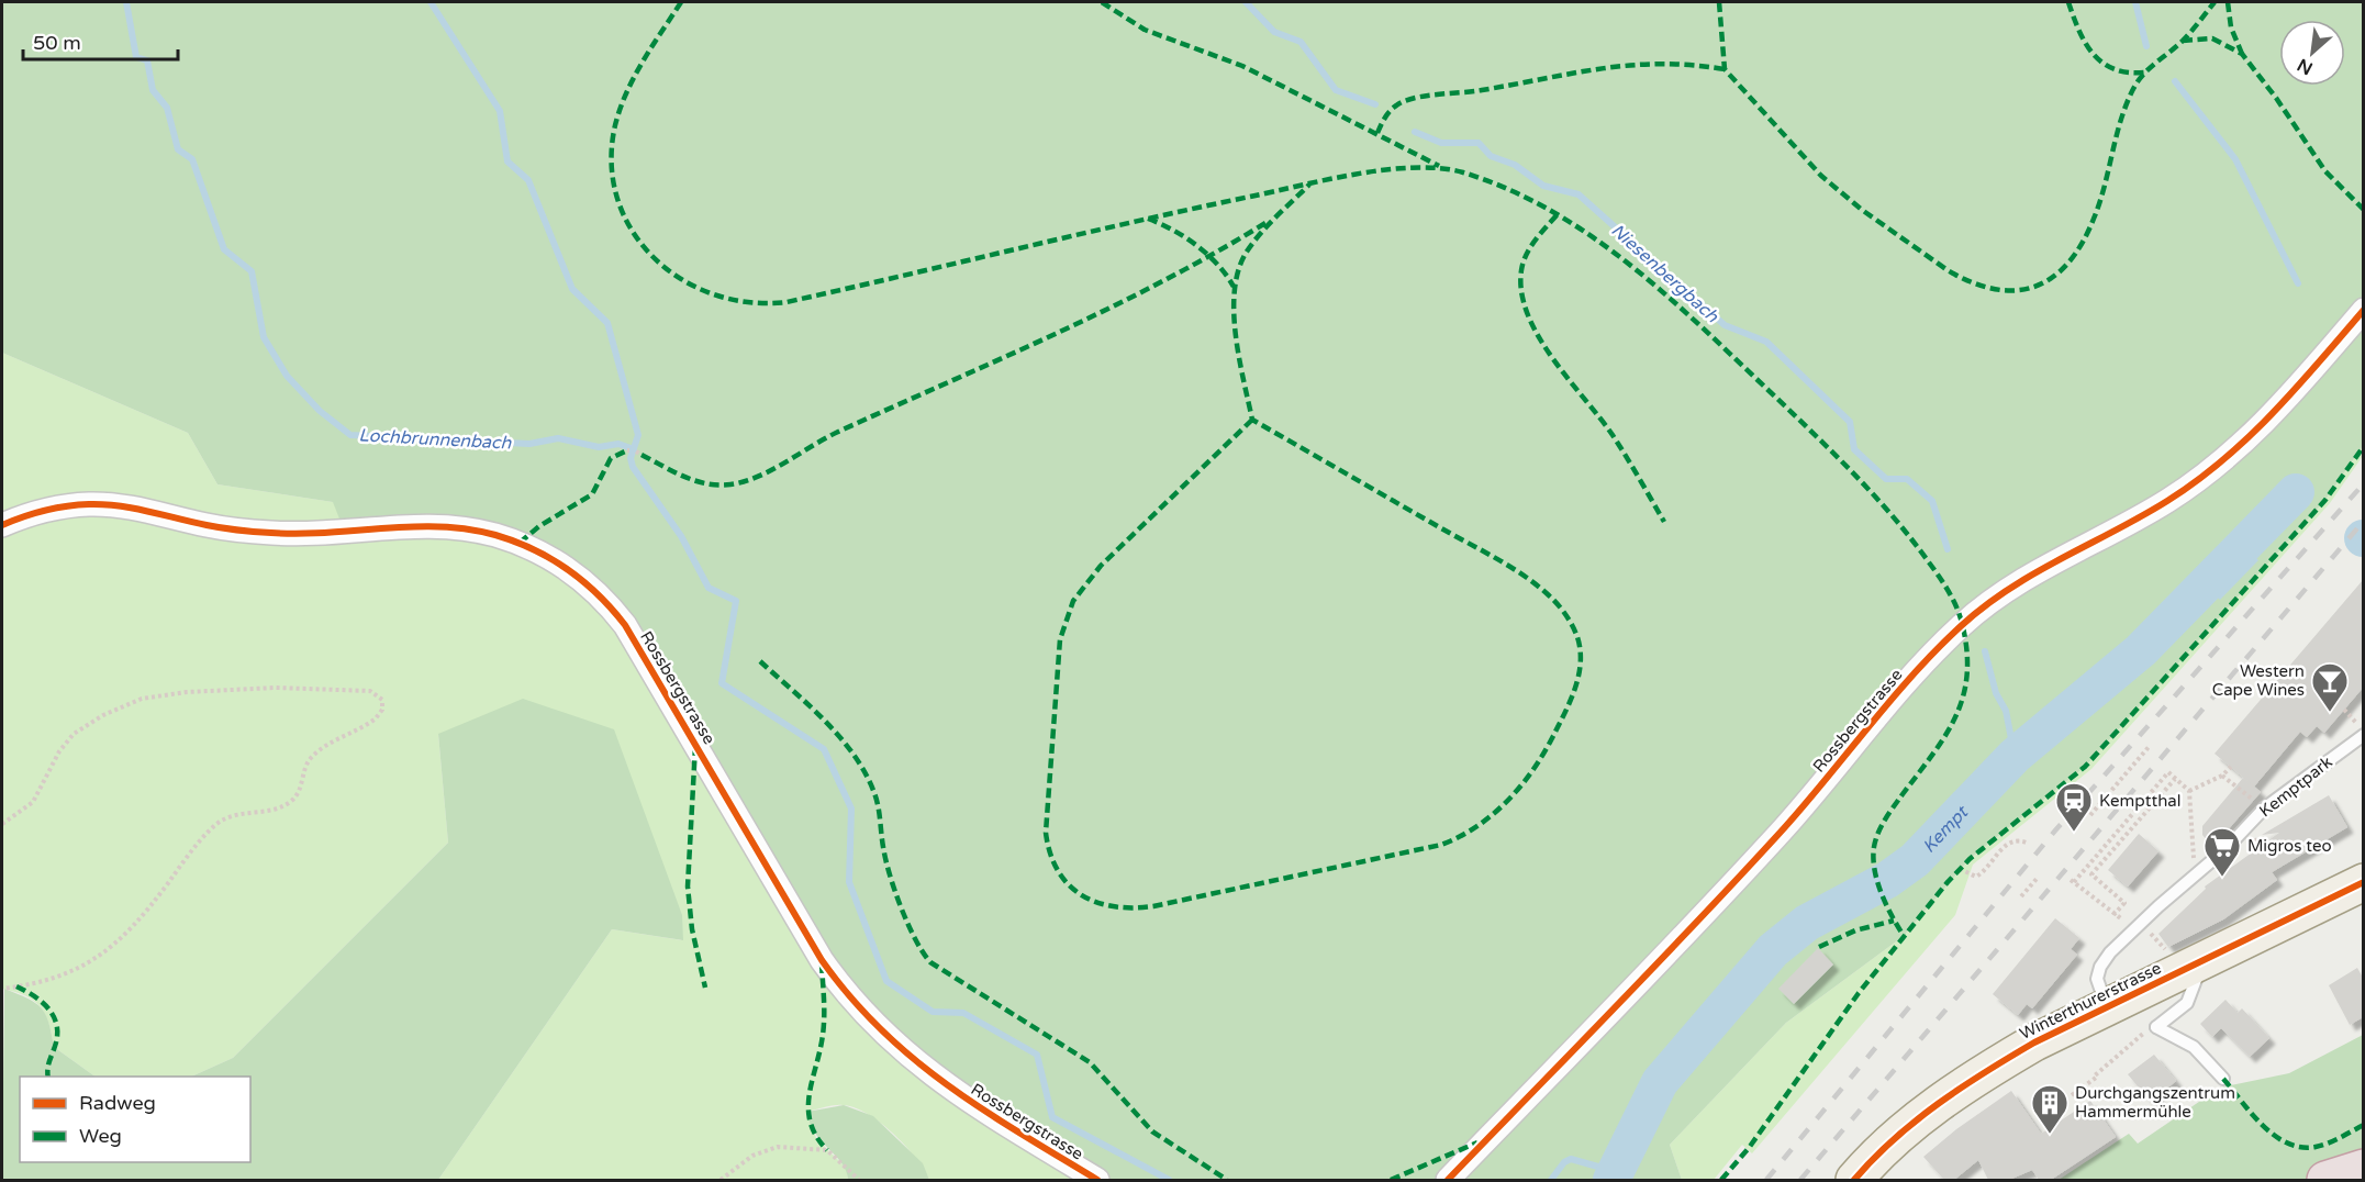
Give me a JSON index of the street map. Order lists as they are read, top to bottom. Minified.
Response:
{"streets":{"main road":["Winterthurerstrasse"],"street":["Rossbergstrasse"],"lane":["Kemptpark"]},"crossings":[["Kemptpark","Winterthurerstrasse"]],"water":["Niesenbergbach","Lochbrunnenbach","Kempt"],"places":{"bar":["Western Cape Wines"],"station":["Kemptthal"],"supermarket":["Migros teo"],"building":["Durchgangszentrum Hammermühle"]},"legend":["Radweg","Weg"],"scale_bar":"50 m","north":"bottom left"}
